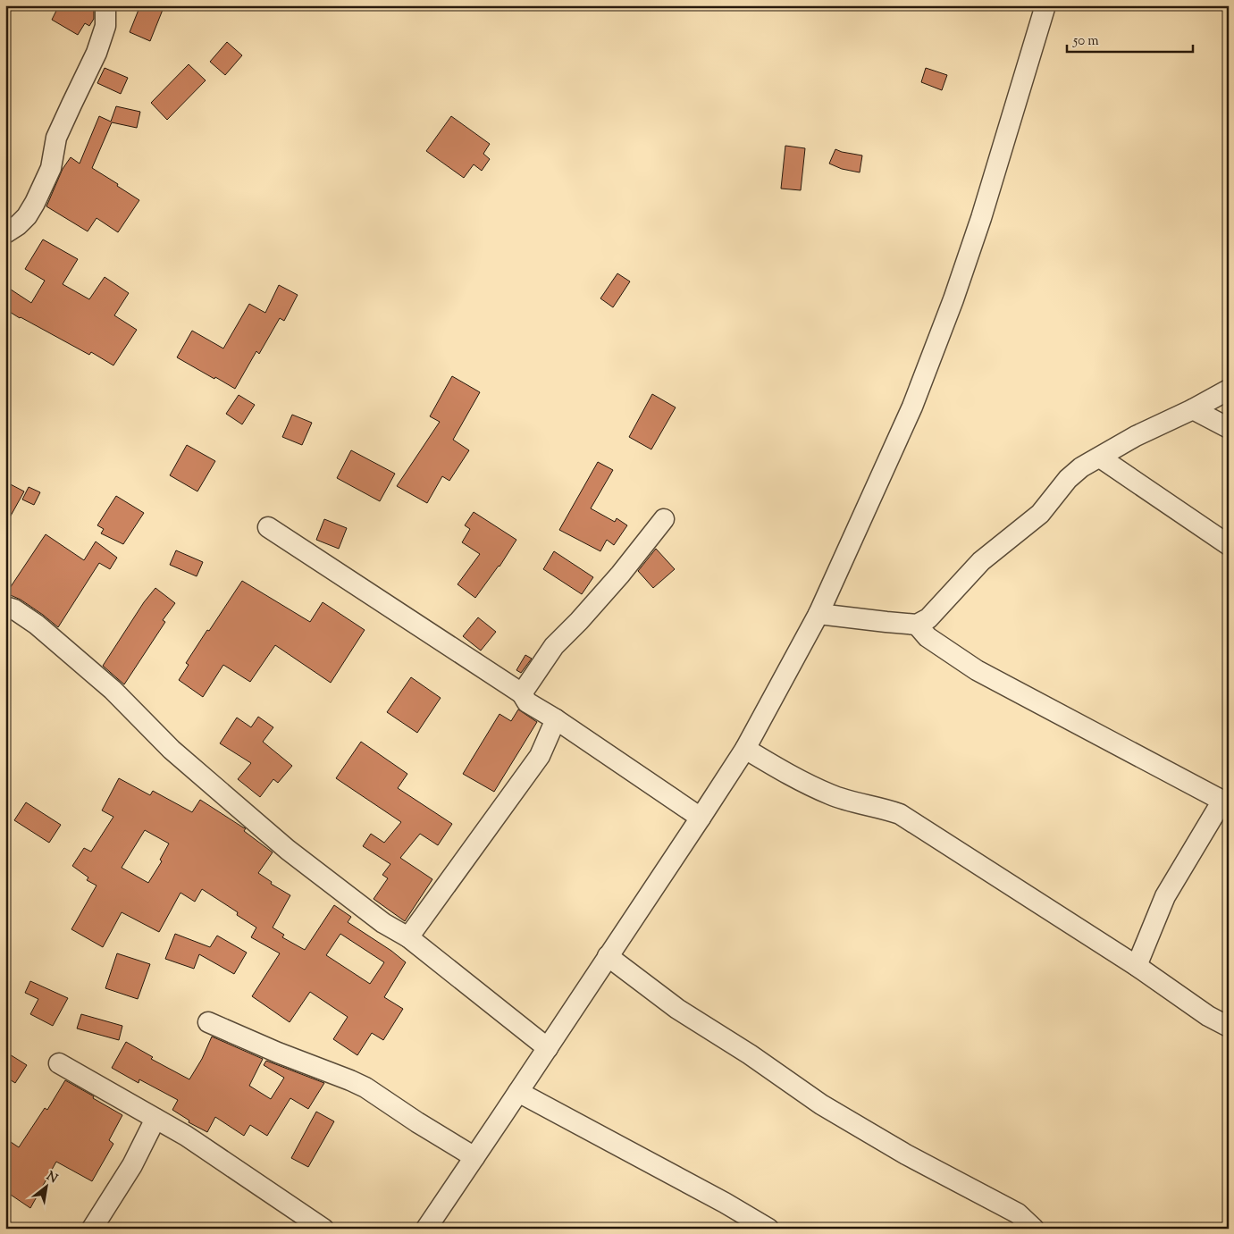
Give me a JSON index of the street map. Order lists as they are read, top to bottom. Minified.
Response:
{"scale_bar":"50 m","north":"top right"}
